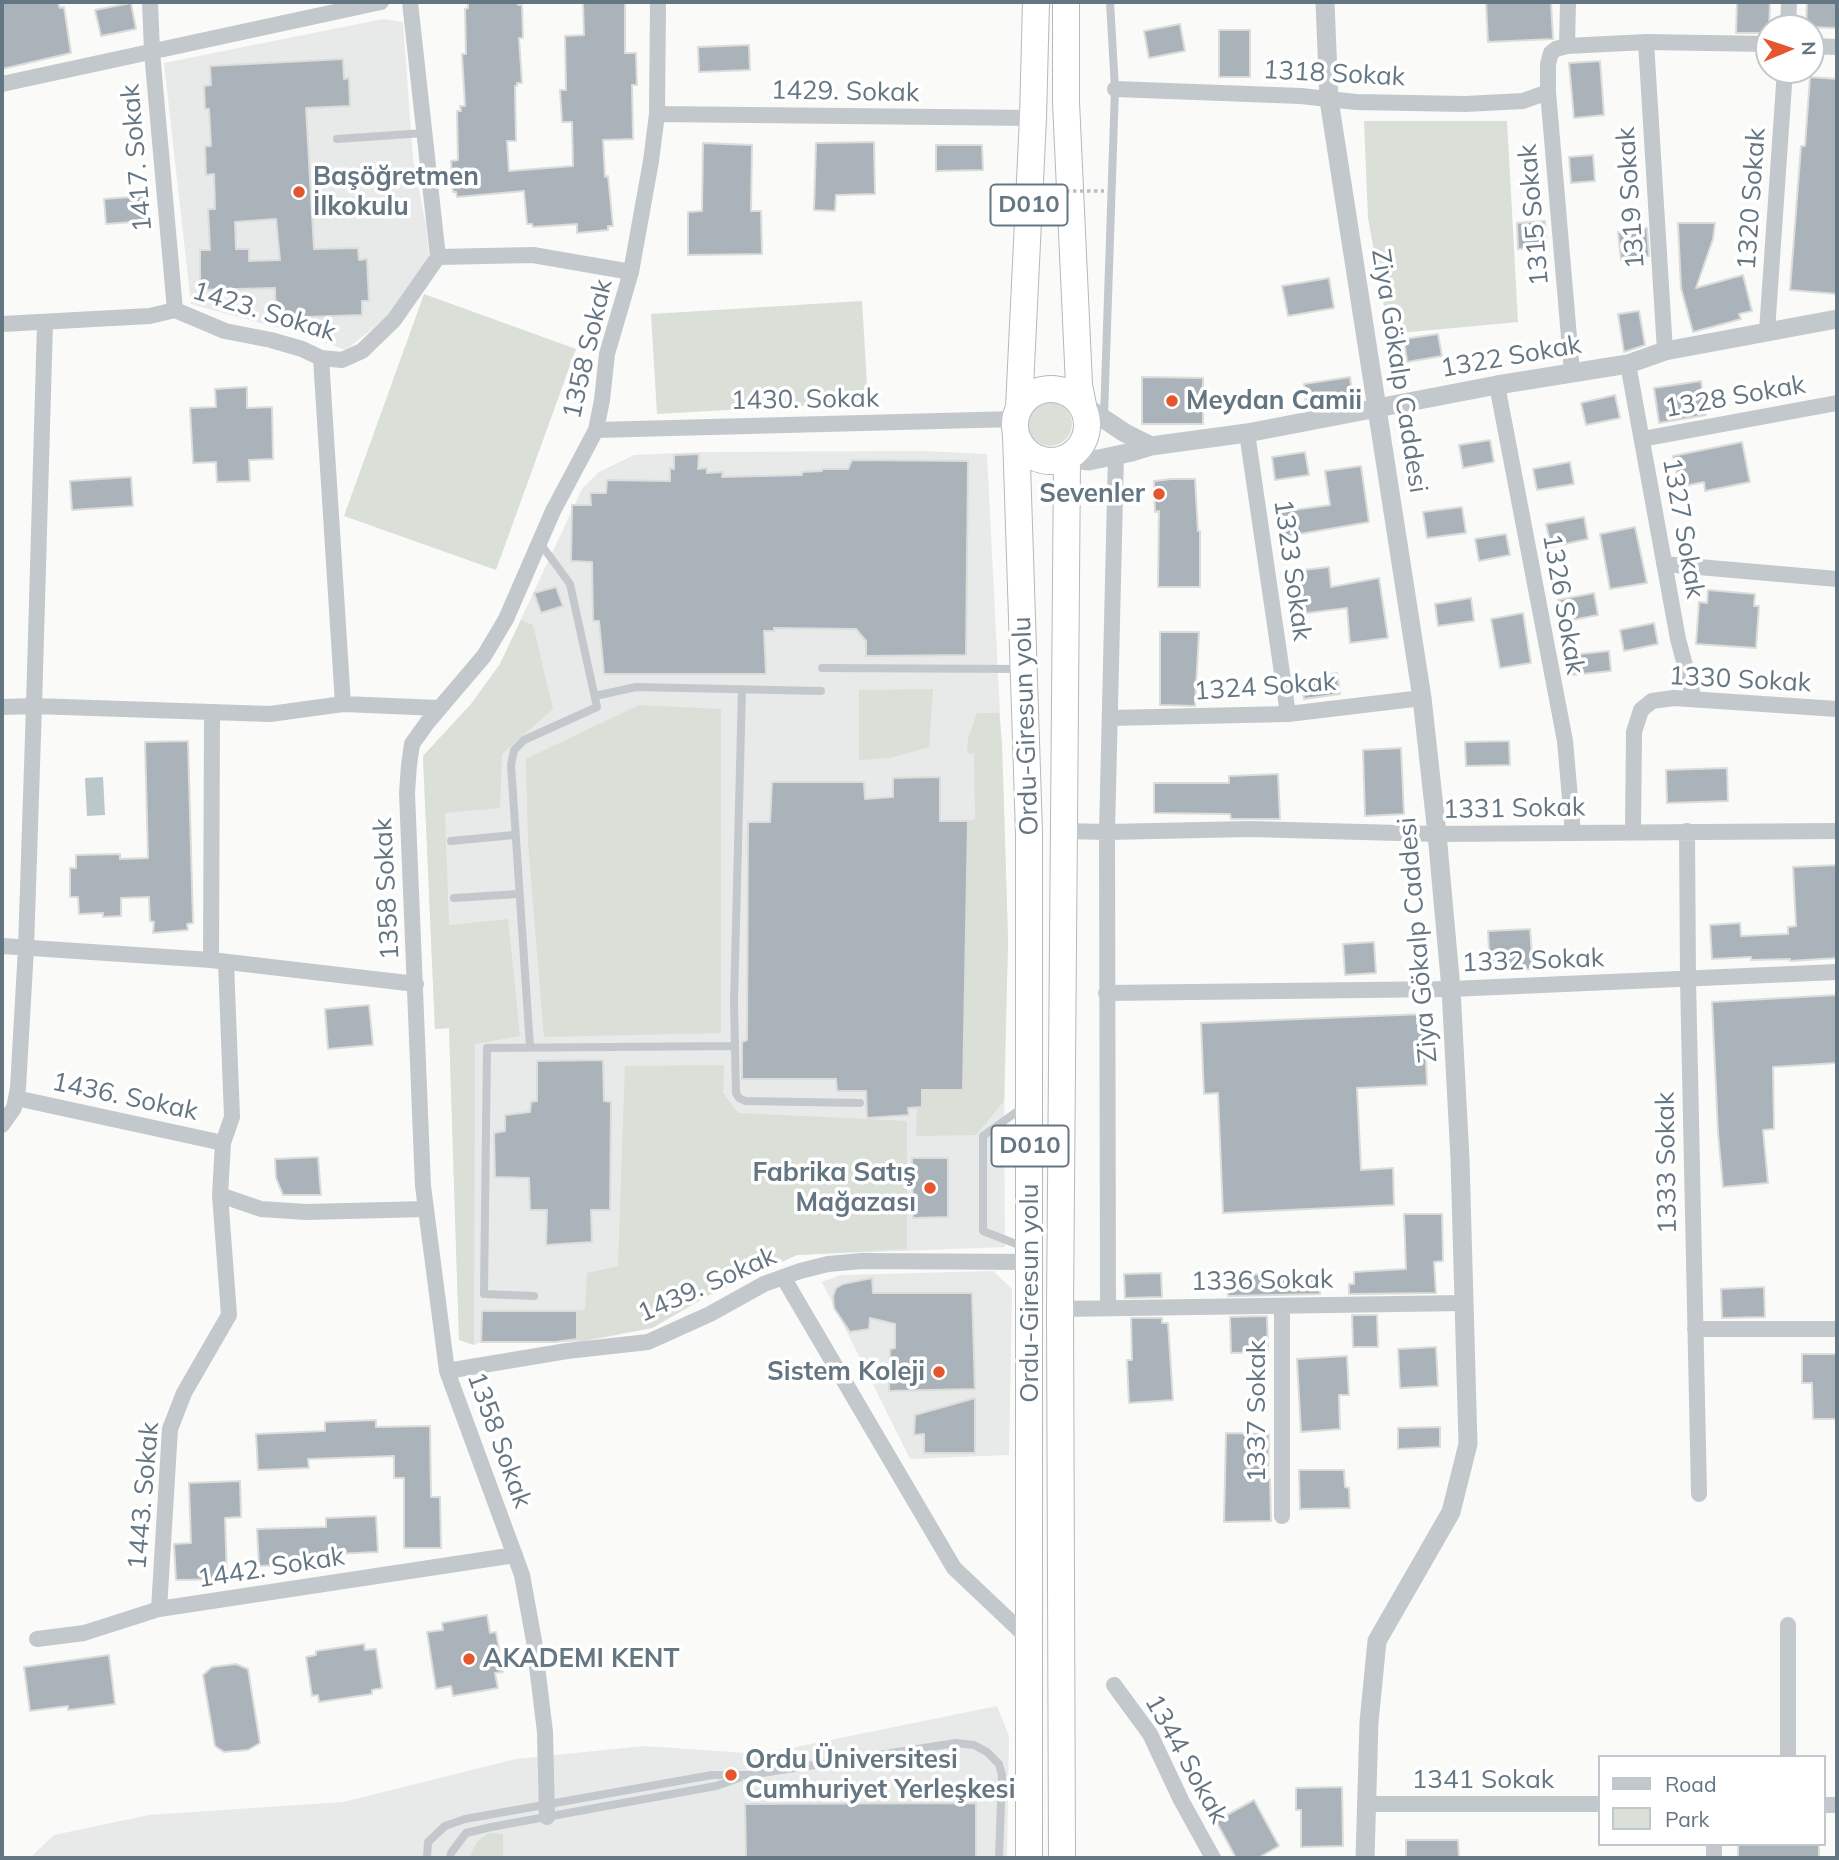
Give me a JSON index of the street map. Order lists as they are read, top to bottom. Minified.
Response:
{"streets":{"highway":["D010","Ordu-Giresun yolu"],"street":["1318 Sokak","1429. Sokak","1417. Sokak","1319 Sokak","1320 Sokak","1315 Sokak","1423. Sokak","1358 Sokak","1322 Sokak","Ziya Gökalp Caddesi","1328 Sokak","1430. Sokak","1327 Sokak","1323 Sokak","1326 Sokak","1330 Sokak","1324 Sokak","1331 Sokak","1332 Sokak","1436. Sokak","1333 Sokak","1336 Sokak","1439. Sokak","1337 Sokak","1443. Sokak","1442. Sokak","1344 Sokak","1341 Sokak"]},"crossings":[["1318 Sokak","1315 Sokak"],["1318 Sokak","Ziya Gökalp Caddesi"],["1429. Sokak","D010"],["1429. Sokak","1358 Sokak"],["1417. Sokak","1423. Sokak"],["1319 Sokak","1322 Sokak"],["1320 Sokak","1322 Sokak"],["D010","1322 Sokak"],["D010","1430. Sokak"],["D010","Ordu-Giresun yolu"],["1315 Sokak","1322 Sokak"],["1358 Sokak","1430. Sokak"],["1358 Sokak","1439. Sokak"],["1358 Sokak","1442. Sokak"],["1322 Sokak","Ziya Gökalp Caddesi"],["1322 Sokak","1430. Sokak"],["1322 Sokak","1327 Sokak"],["1322 Sokak","1323 Sokak"],["1322 Sokak","1326 Sokak"],["1322 Sokak","Ordu-Giresun yolu"],["Ziya Gökalp Caddesi","1324 Sokak"],["Ziya Gökalp Caddesi","1331 Sokak"],["Ziya Gökalp Caddesi","1332 Sokak"],["Ziya Gökalp Caddesi","1336 Sokak"],["Ziya Gökalp Caddesi","1341 Sokak"],["1328 Sokak","1327 Sokak"],["1430. Sokak","Ordu-Giresun yolu"],["1327 Sokak","1330 Sokak"],["1323 Sokak","1324 Sokak"],["1326 Sokak","1331 Sokak"],["1330 Sokak","1331 Sokak"],["Ordu-Giresun yolu","1331 Sokak"],["Ordu-Giresun yolu","1336 Sokak"],["Ordu-Giresun yolu","1439. Sokak"],["1331 Sokak","1333 Sokak"],["1332 Sokak","1333 Sokak"],["1436. Sokak","1443. Sokak"],["1336 Sokak","1337 Sokak"],["1443. Sokak","1442. Sokak"]],"places":["Başöğretmen İlkokulu","Meydan Camii","Sevenler","Fabrika Satış Mağazası","Sistem Koleji","AKADEMI KENT","Ordu Üniversitesi Cumhuriyet Yerleşkesi"],"legend":["Road","Park"],"north":"right"}
